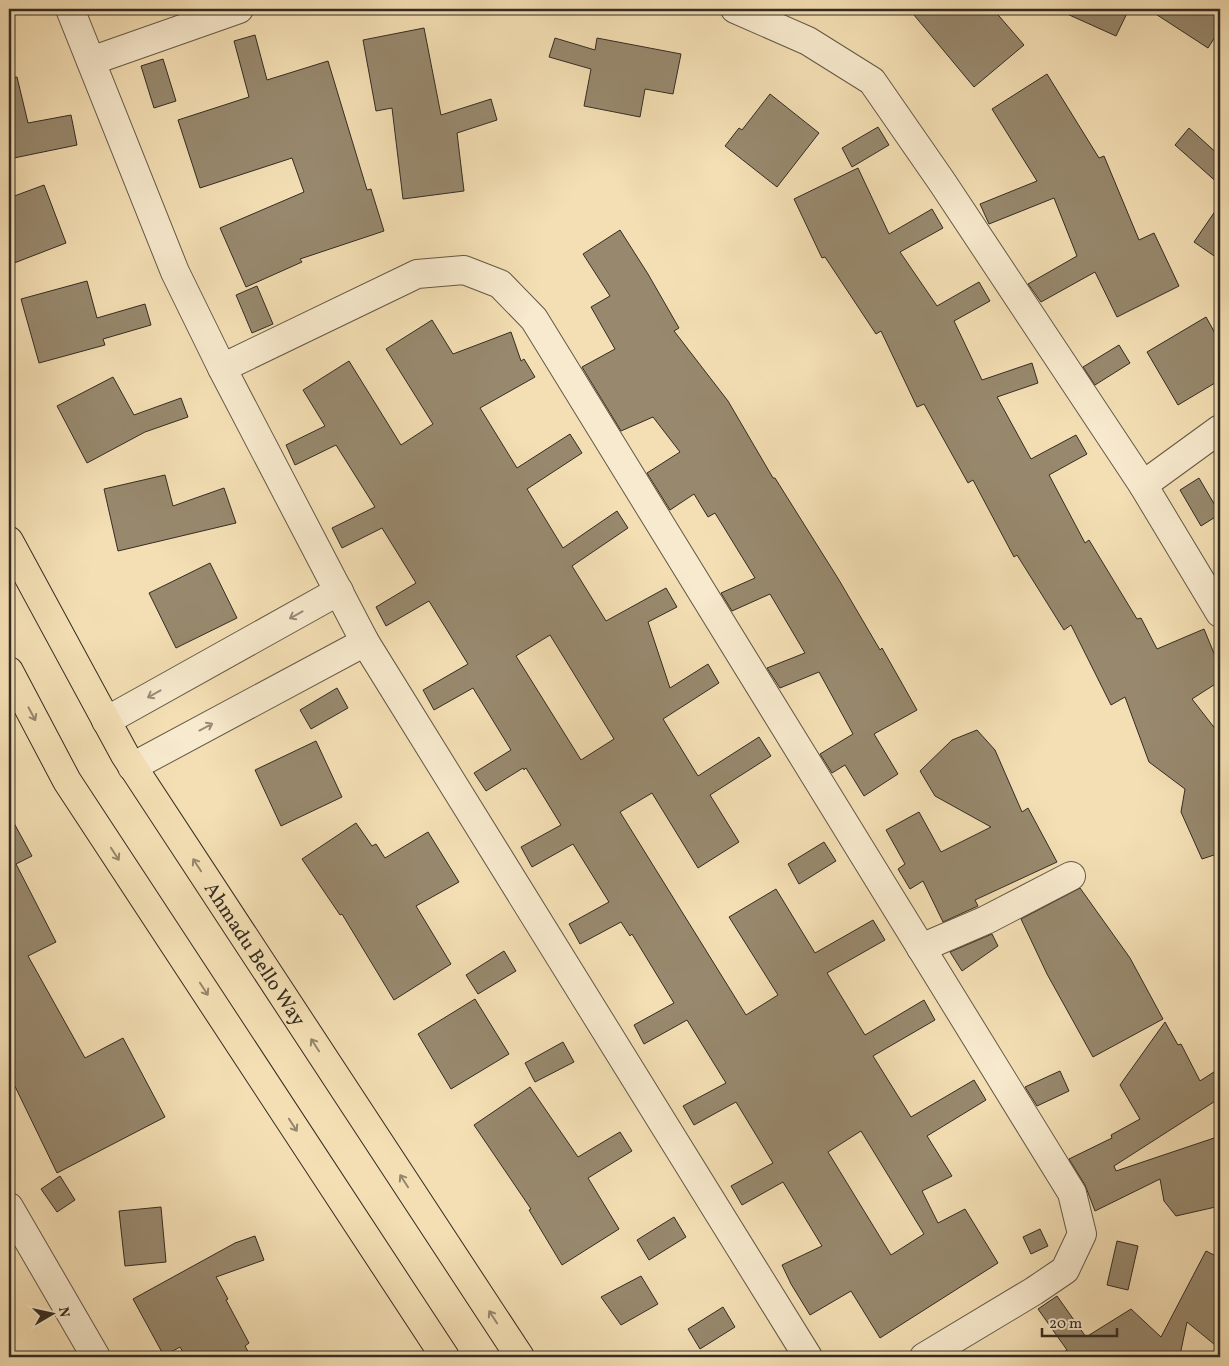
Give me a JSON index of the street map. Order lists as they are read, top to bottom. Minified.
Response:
{"streets":{"main road":["Ahmadu Bello Way"]},"scale_bar":"20 m","north":"right"}
